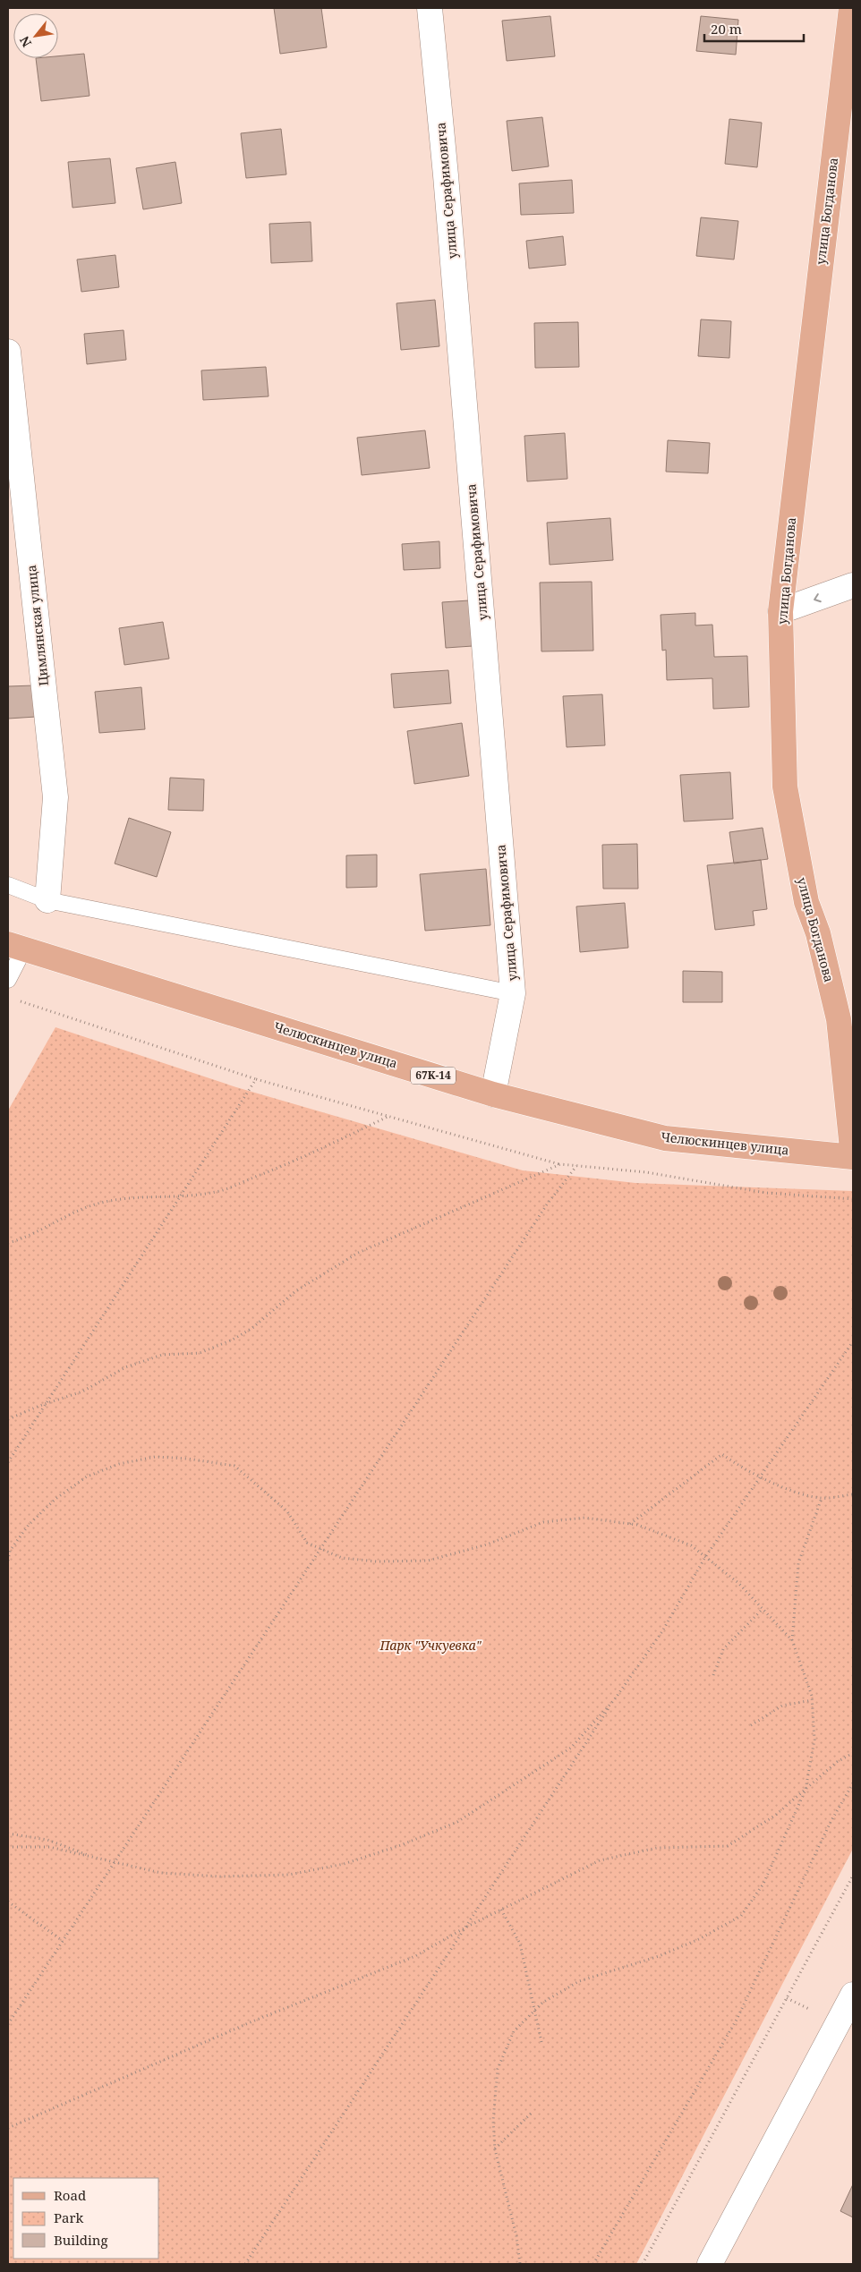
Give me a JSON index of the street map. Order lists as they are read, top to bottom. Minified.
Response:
{"streets":{"main road":["улица Богданова","Челюскинцев улица","67К-14"],"street":["улица Серафимовича","Цимлянская улица"]},"crossings":[["улица Серафимовича","Челюскинцев улица"],["улица Богданова","Челюскинцев улица"]],"parks":["Парк \"Учкуевка\""],"legend":["Road","Park","Building"],"scale_bar":"20 m","north":"bottom left"}
